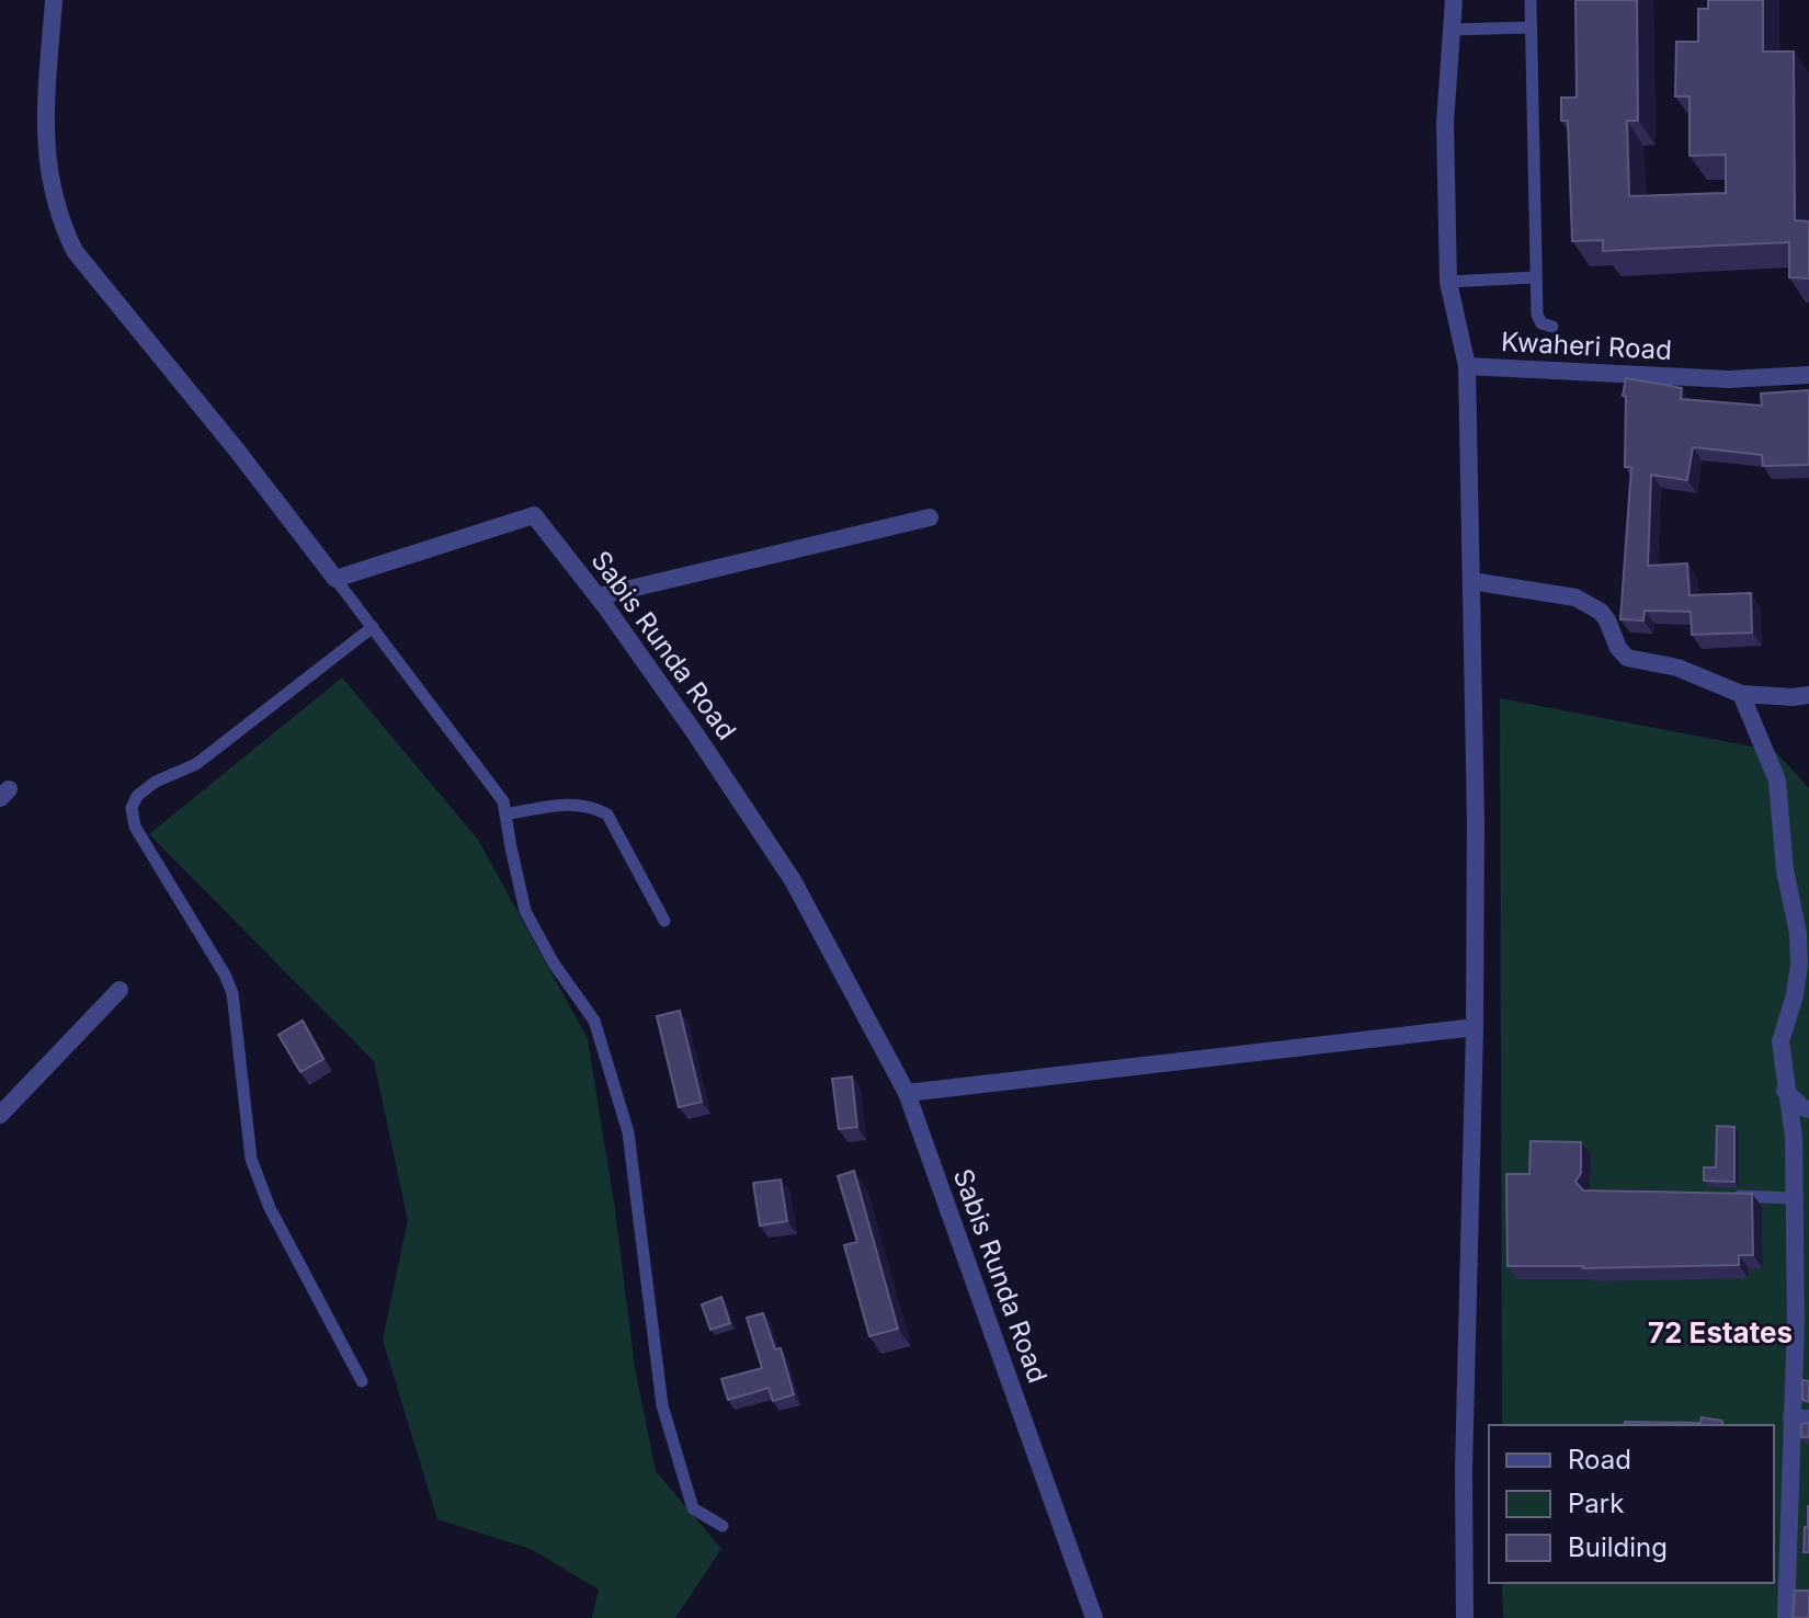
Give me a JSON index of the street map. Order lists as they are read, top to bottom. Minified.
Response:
{"streets":{"street":["Kwaheri Road","Sabis Runda Road"]},"districts":["72 Estates"],"legend":["Road","Park","Building"]}
